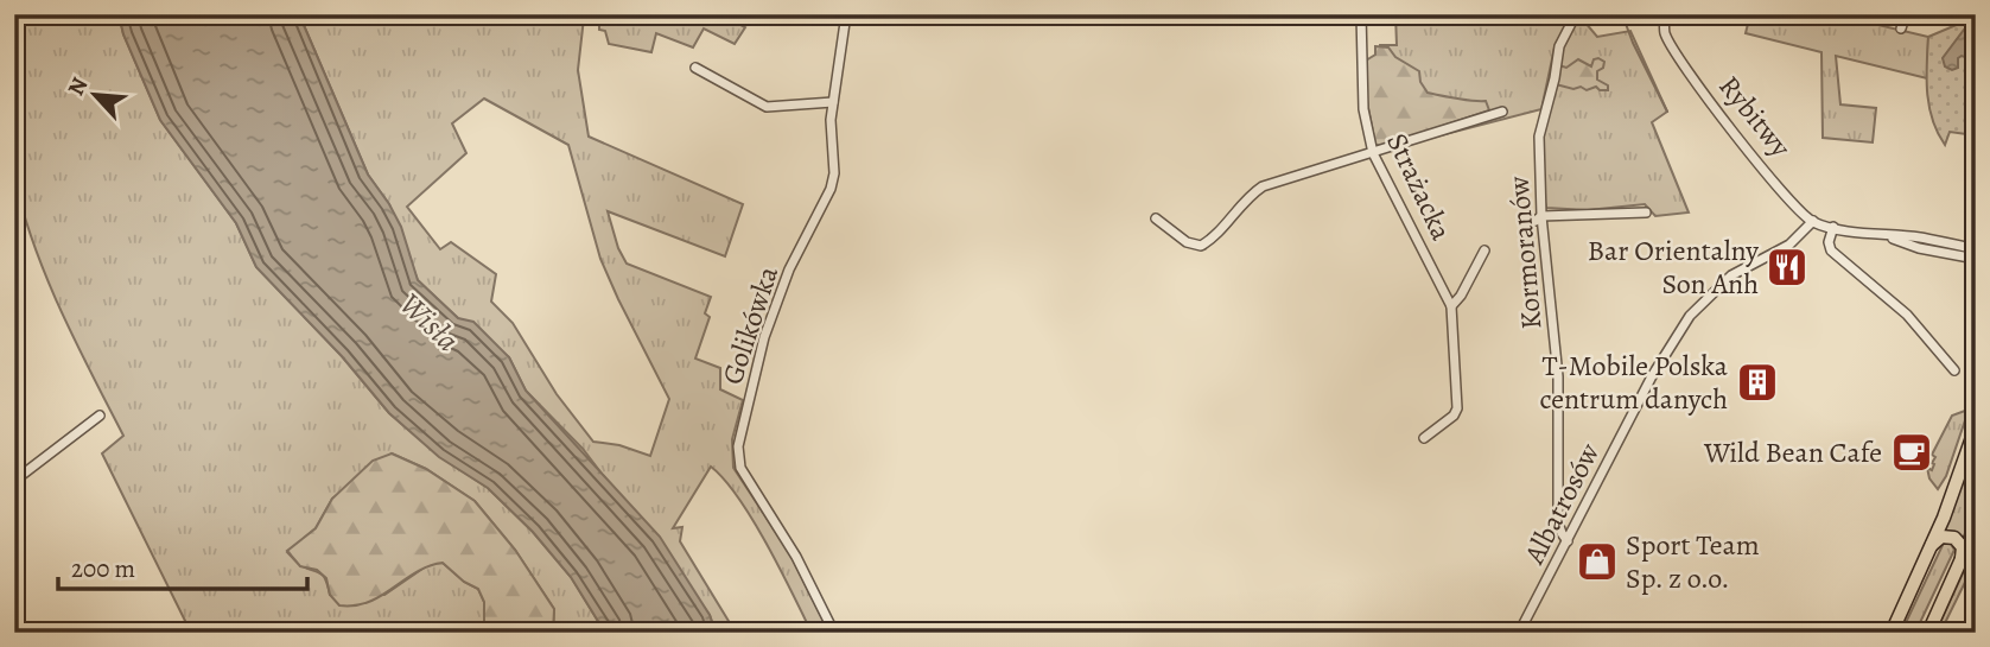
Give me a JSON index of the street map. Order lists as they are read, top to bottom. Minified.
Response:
{"streets":{"street":["Rybitwy","Strażacka","Kormoranów","Golikówka","Albatrosów"]},"crossings":[["Rybitwy","Albatrosów"],["Kormoranów","Albatrosów"]],"water":["Wisła"],"places":{"restaurant":["Bar Orientalny Son Anh"],"building":["T‑Mobile Polska centrum danych"],"cafe":["Wild Bean Cafe"],"shop":["Sport Team Sp. z o.o."]},"scale_bar":"200 m","north":"top left"}
